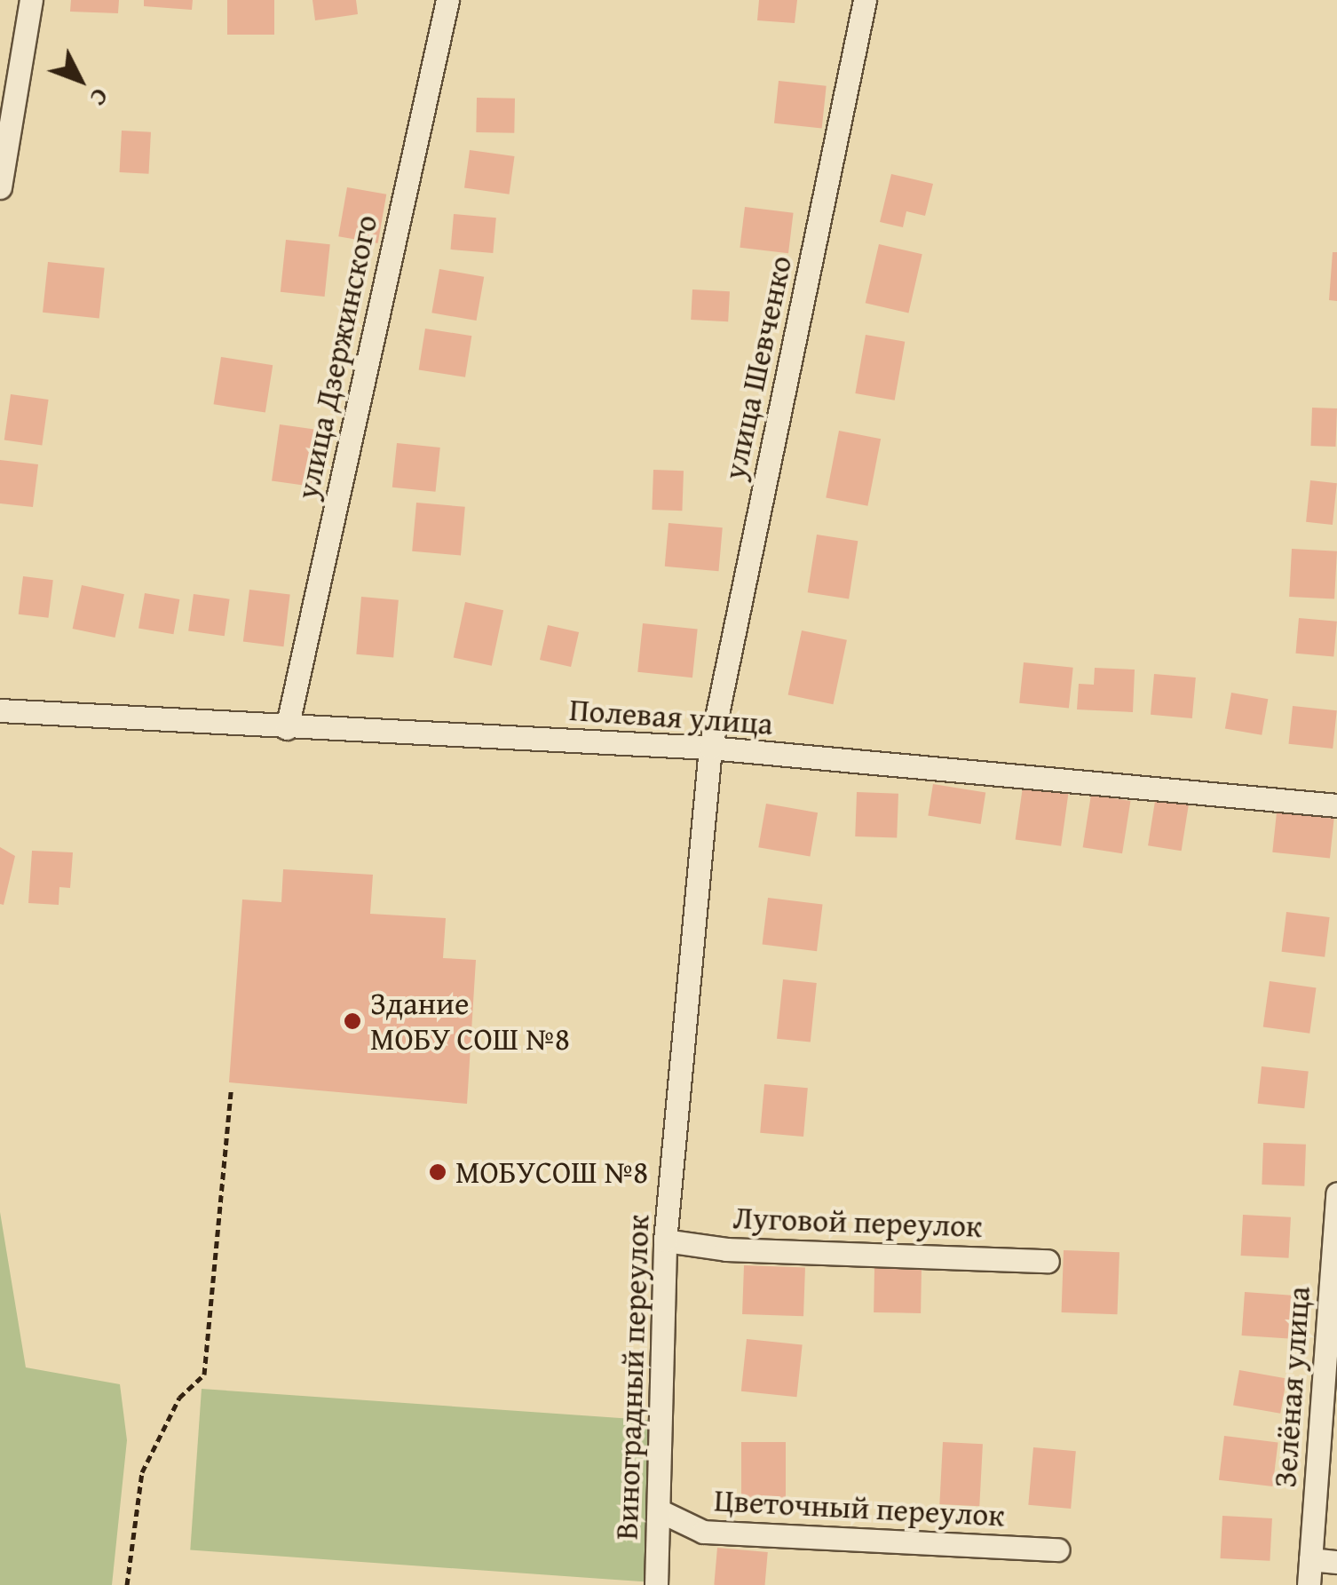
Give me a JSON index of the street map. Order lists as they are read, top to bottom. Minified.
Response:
{"streets":{"street":["улица Дзержинского","улица Шевченко","Полевая улица","Луговой переулок","Виноградный переулок","Зелёная улица","Цветочный переулок"]},"crossings":[["улица Дзержинского","Полевая улица"],["улица Шевченко","Полевая улица"],["улица Шевченко","Виноградный переулок"],["Полевая улица","Виноградный переулок"],["Луговой переулок","Виноградный переулок"],["Виноградный переулок","Цветочный переулок"]],"places":["Здание МОБУ СОШ №8","МОБУСОШ №8"],"north":"bottom right"}
